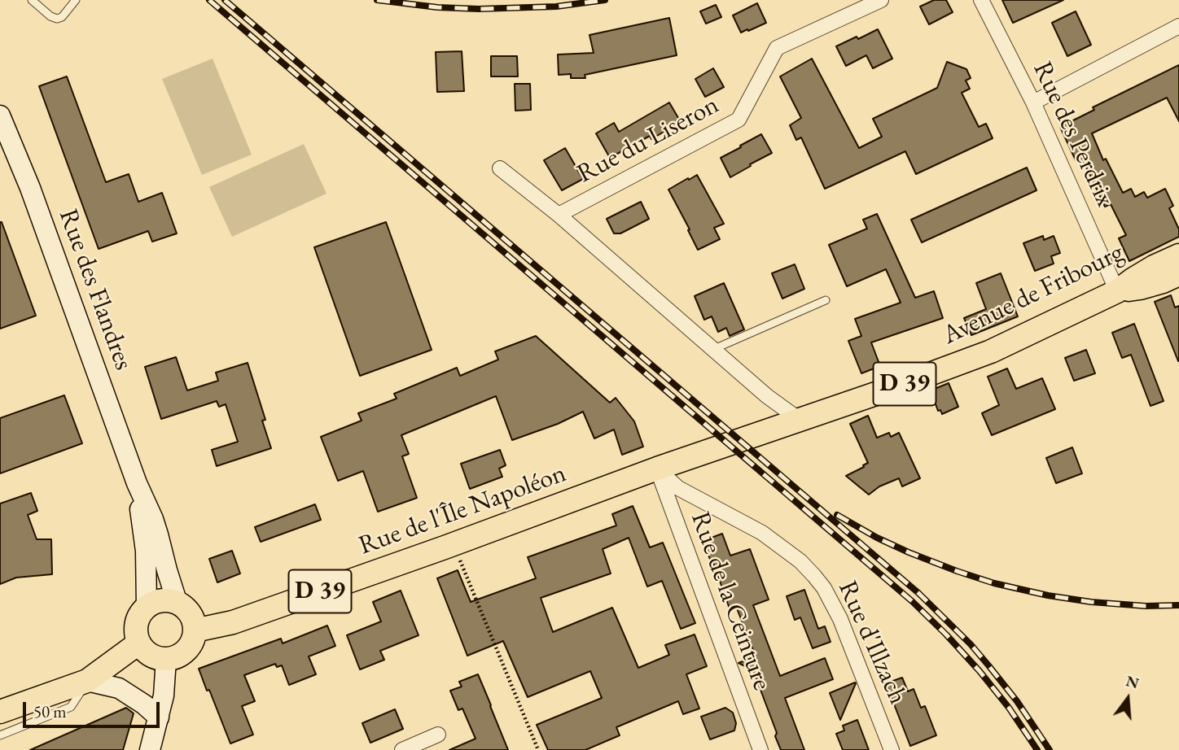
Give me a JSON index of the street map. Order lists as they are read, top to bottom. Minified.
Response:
{"streets":{"main road":["Avenue de Fribourg","D 39","Rue de l'Île Napoléon"],"street":["Rue des Perdrix","Rue du Liseron","Rue des Flandres","Rue de la Ceinture","Rue d'Illzach"]},"crossings":[["Rue des Perdrix","Avenue de Fribourg"],["Rue des Perdrix","D 39"],["Rue des Flandres","Rue de l'Île Napoléon"],["Avenue de Fribourg","D 39"],["Avenue de Fribourg","Rue de l'Île Napoléon"],["Rue de l'Île Napoléon","Rue de la Ceinture"],["Rue de l'Île Napoléon","Rue d'Illzach"],["Rue de la Ceinture","Rue d'Illzach"]],"scale_bar":"50 m","north":"top"}
